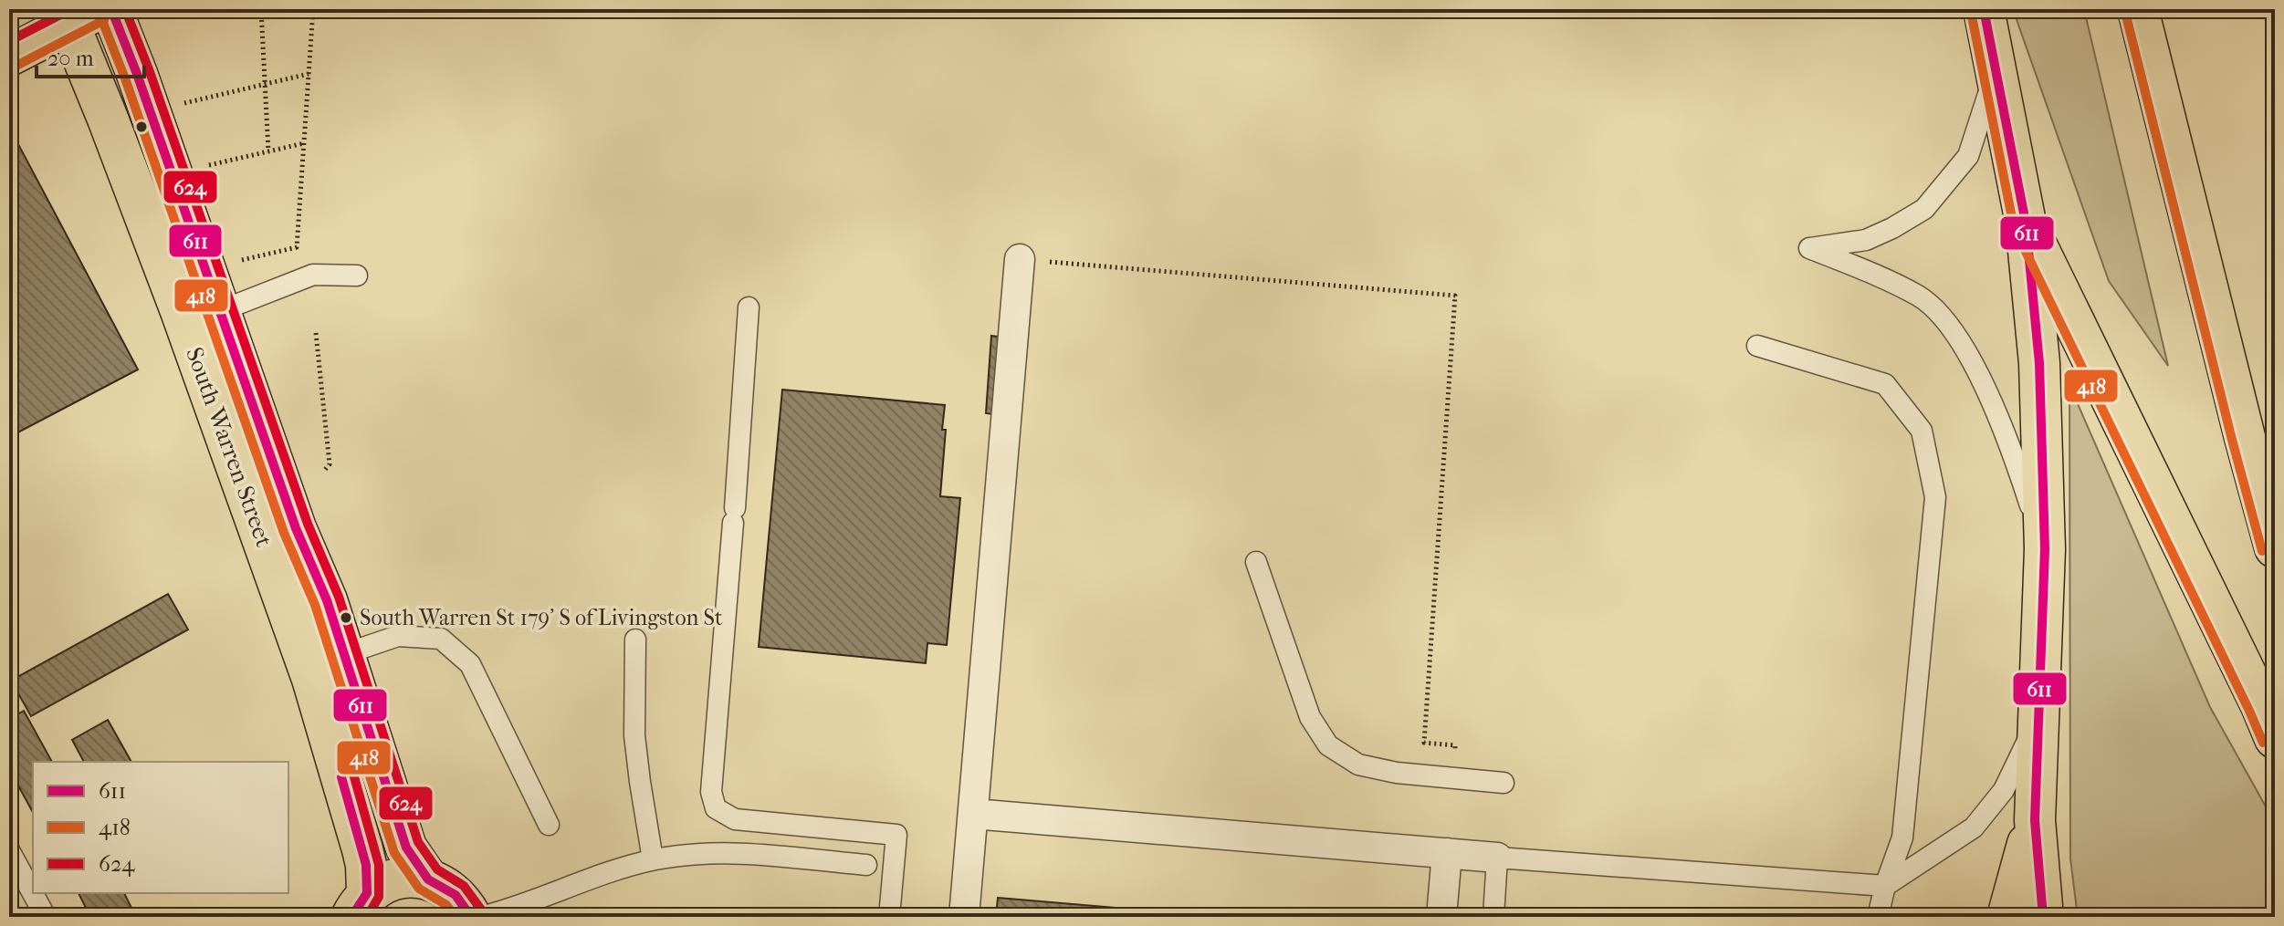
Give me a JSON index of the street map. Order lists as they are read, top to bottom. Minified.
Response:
{"streets":{"main road":["South Warren Street"]},"places":["South Warren St 179' S of Livingston St"],"lines":["transit line 611","transit line 624","transit line 418"],"legend":["611","418","624"],"scale_bar":"20 m"}
